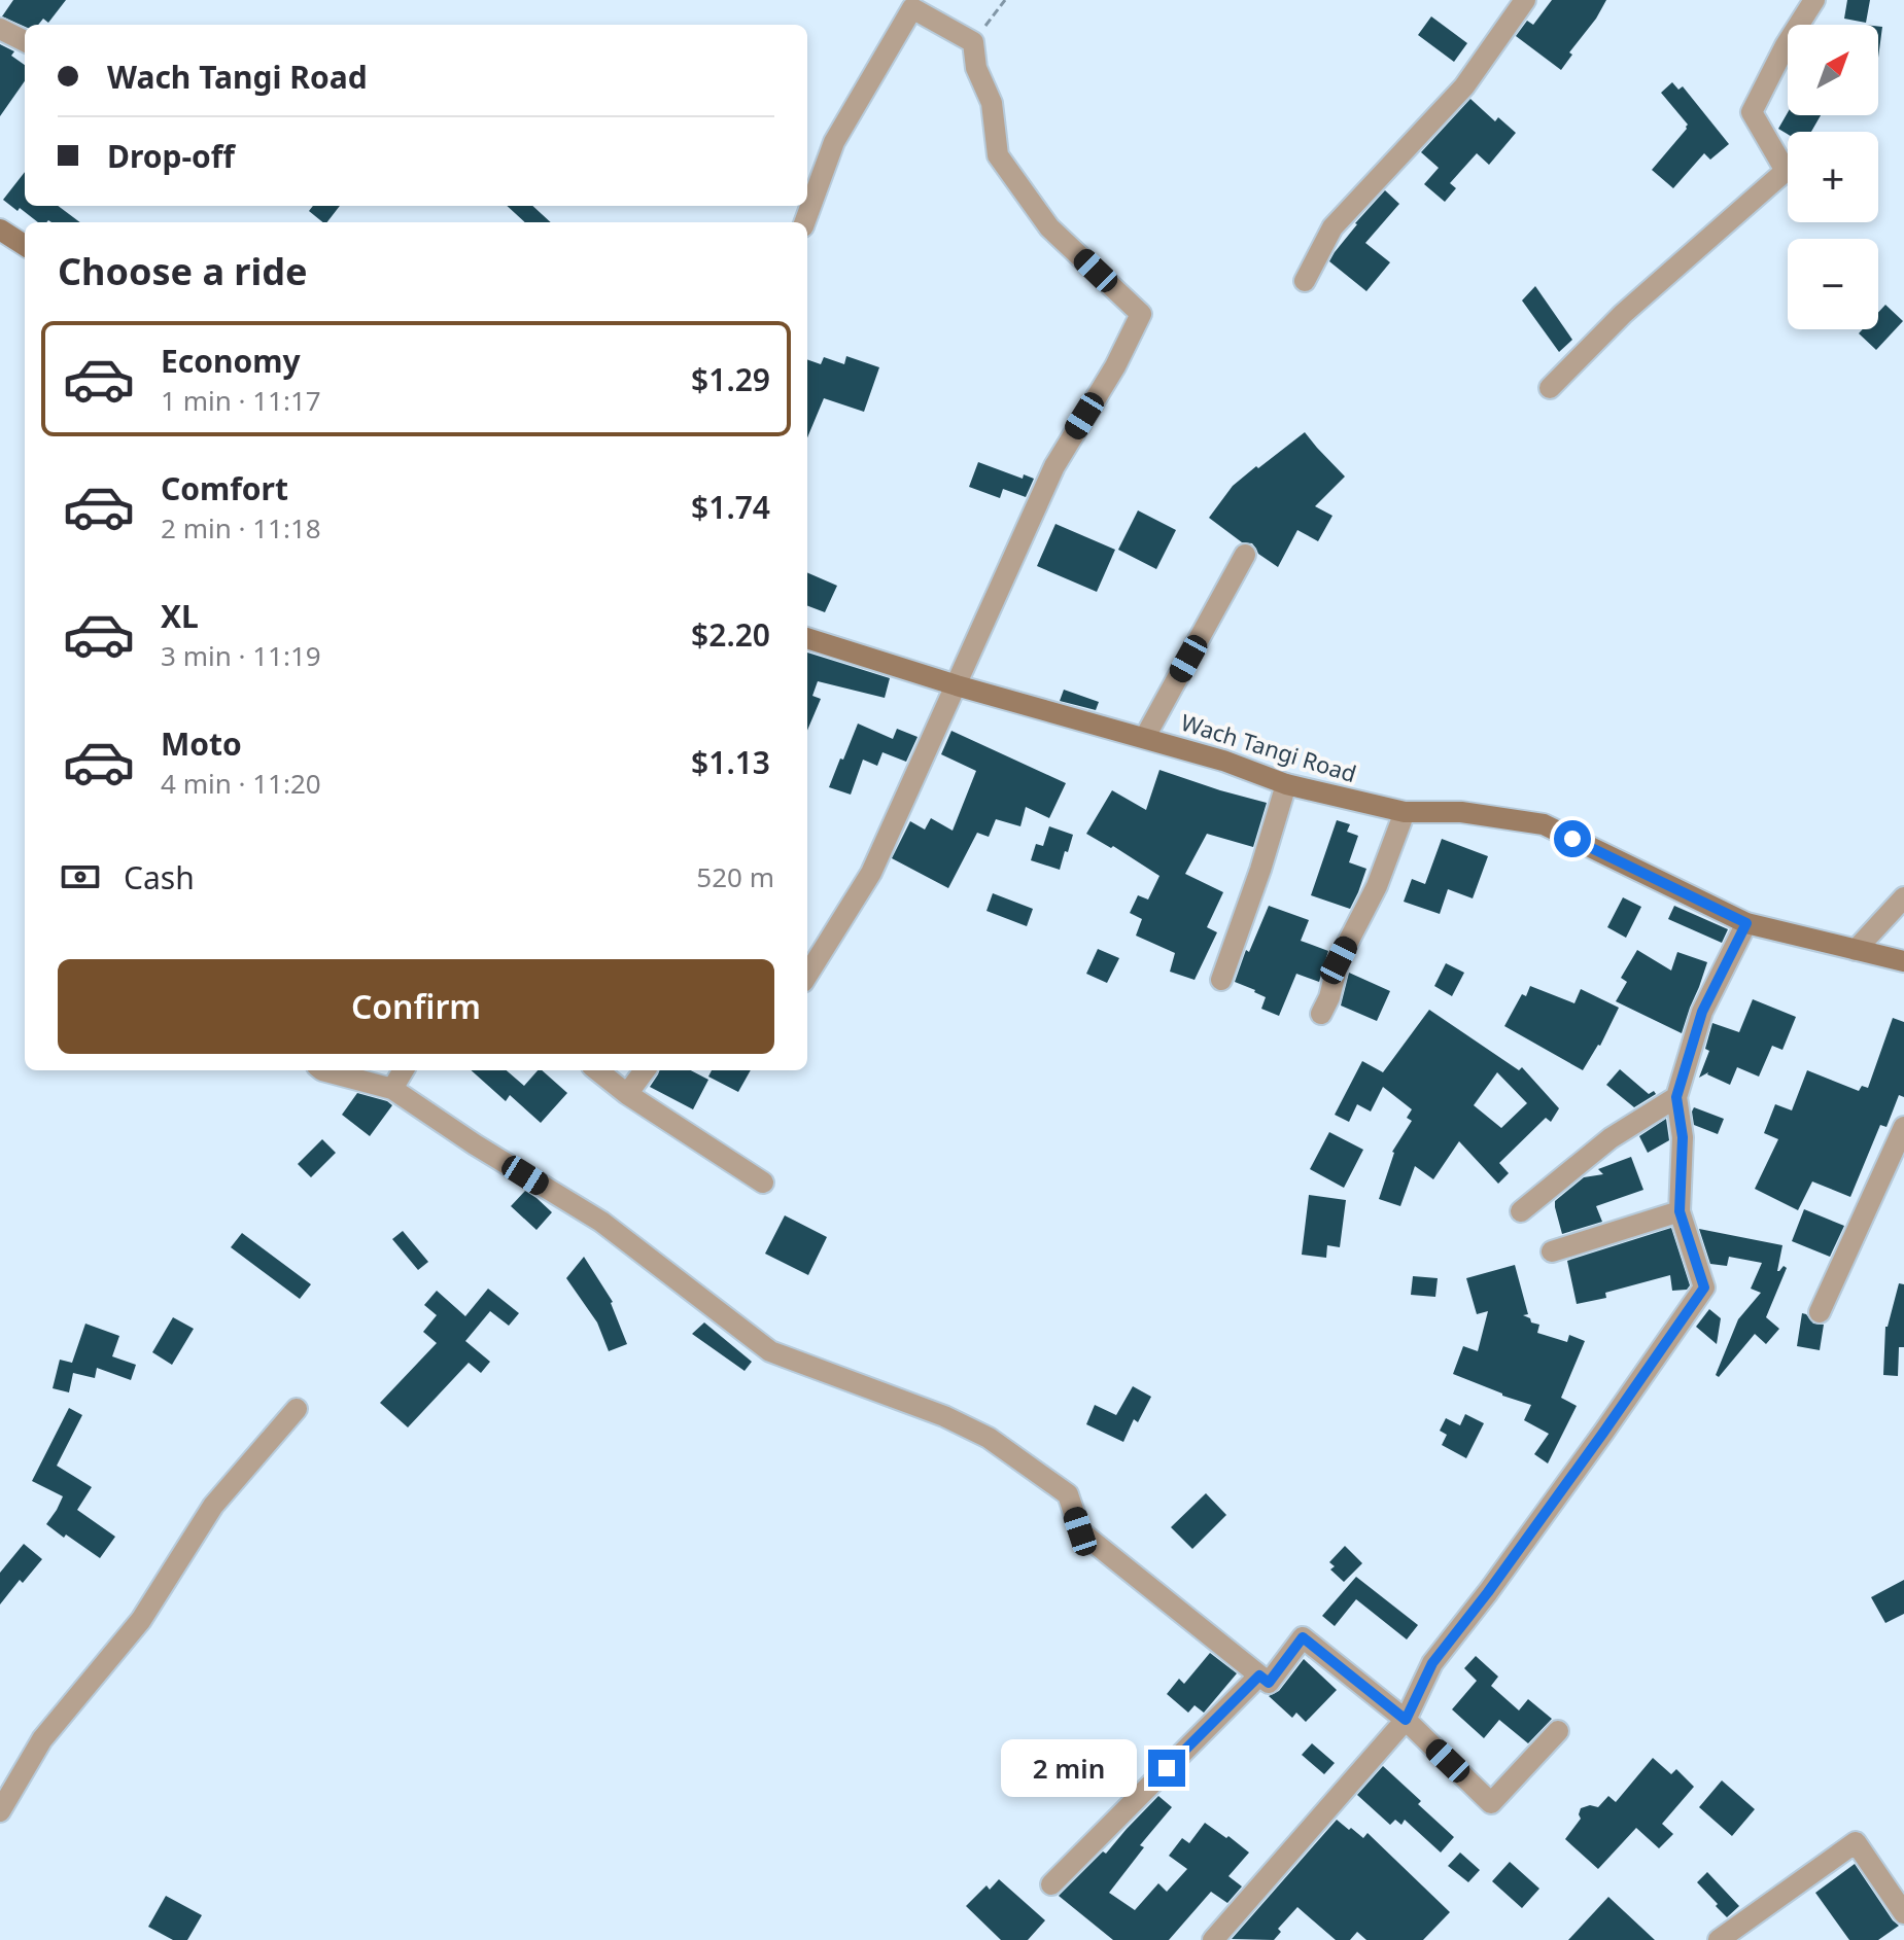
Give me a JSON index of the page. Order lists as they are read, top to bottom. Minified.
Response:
{"streets":{"main road":["Wach Tangi Road"]},"north":"top right","page":{"map_buttons":["+","−"],"banner":["Wach Tangi Road","Drop-off"],"heading":"Choose a ride","list":[{"name":"Economy","note":"1 min · 11:17","value":"$1.29"},{"name":"Comfort","note":"2 min · 11:18","value":"$1.74"},{"name":"XL","note":"3 min · 11:19","value":"$2.20"},{"name":"Moto","note":"4 min · 11:20","value":"$1.13"}],"pay":["Cash","520 m"],"buttons":"Confirm","bubble":"2 min"}}
